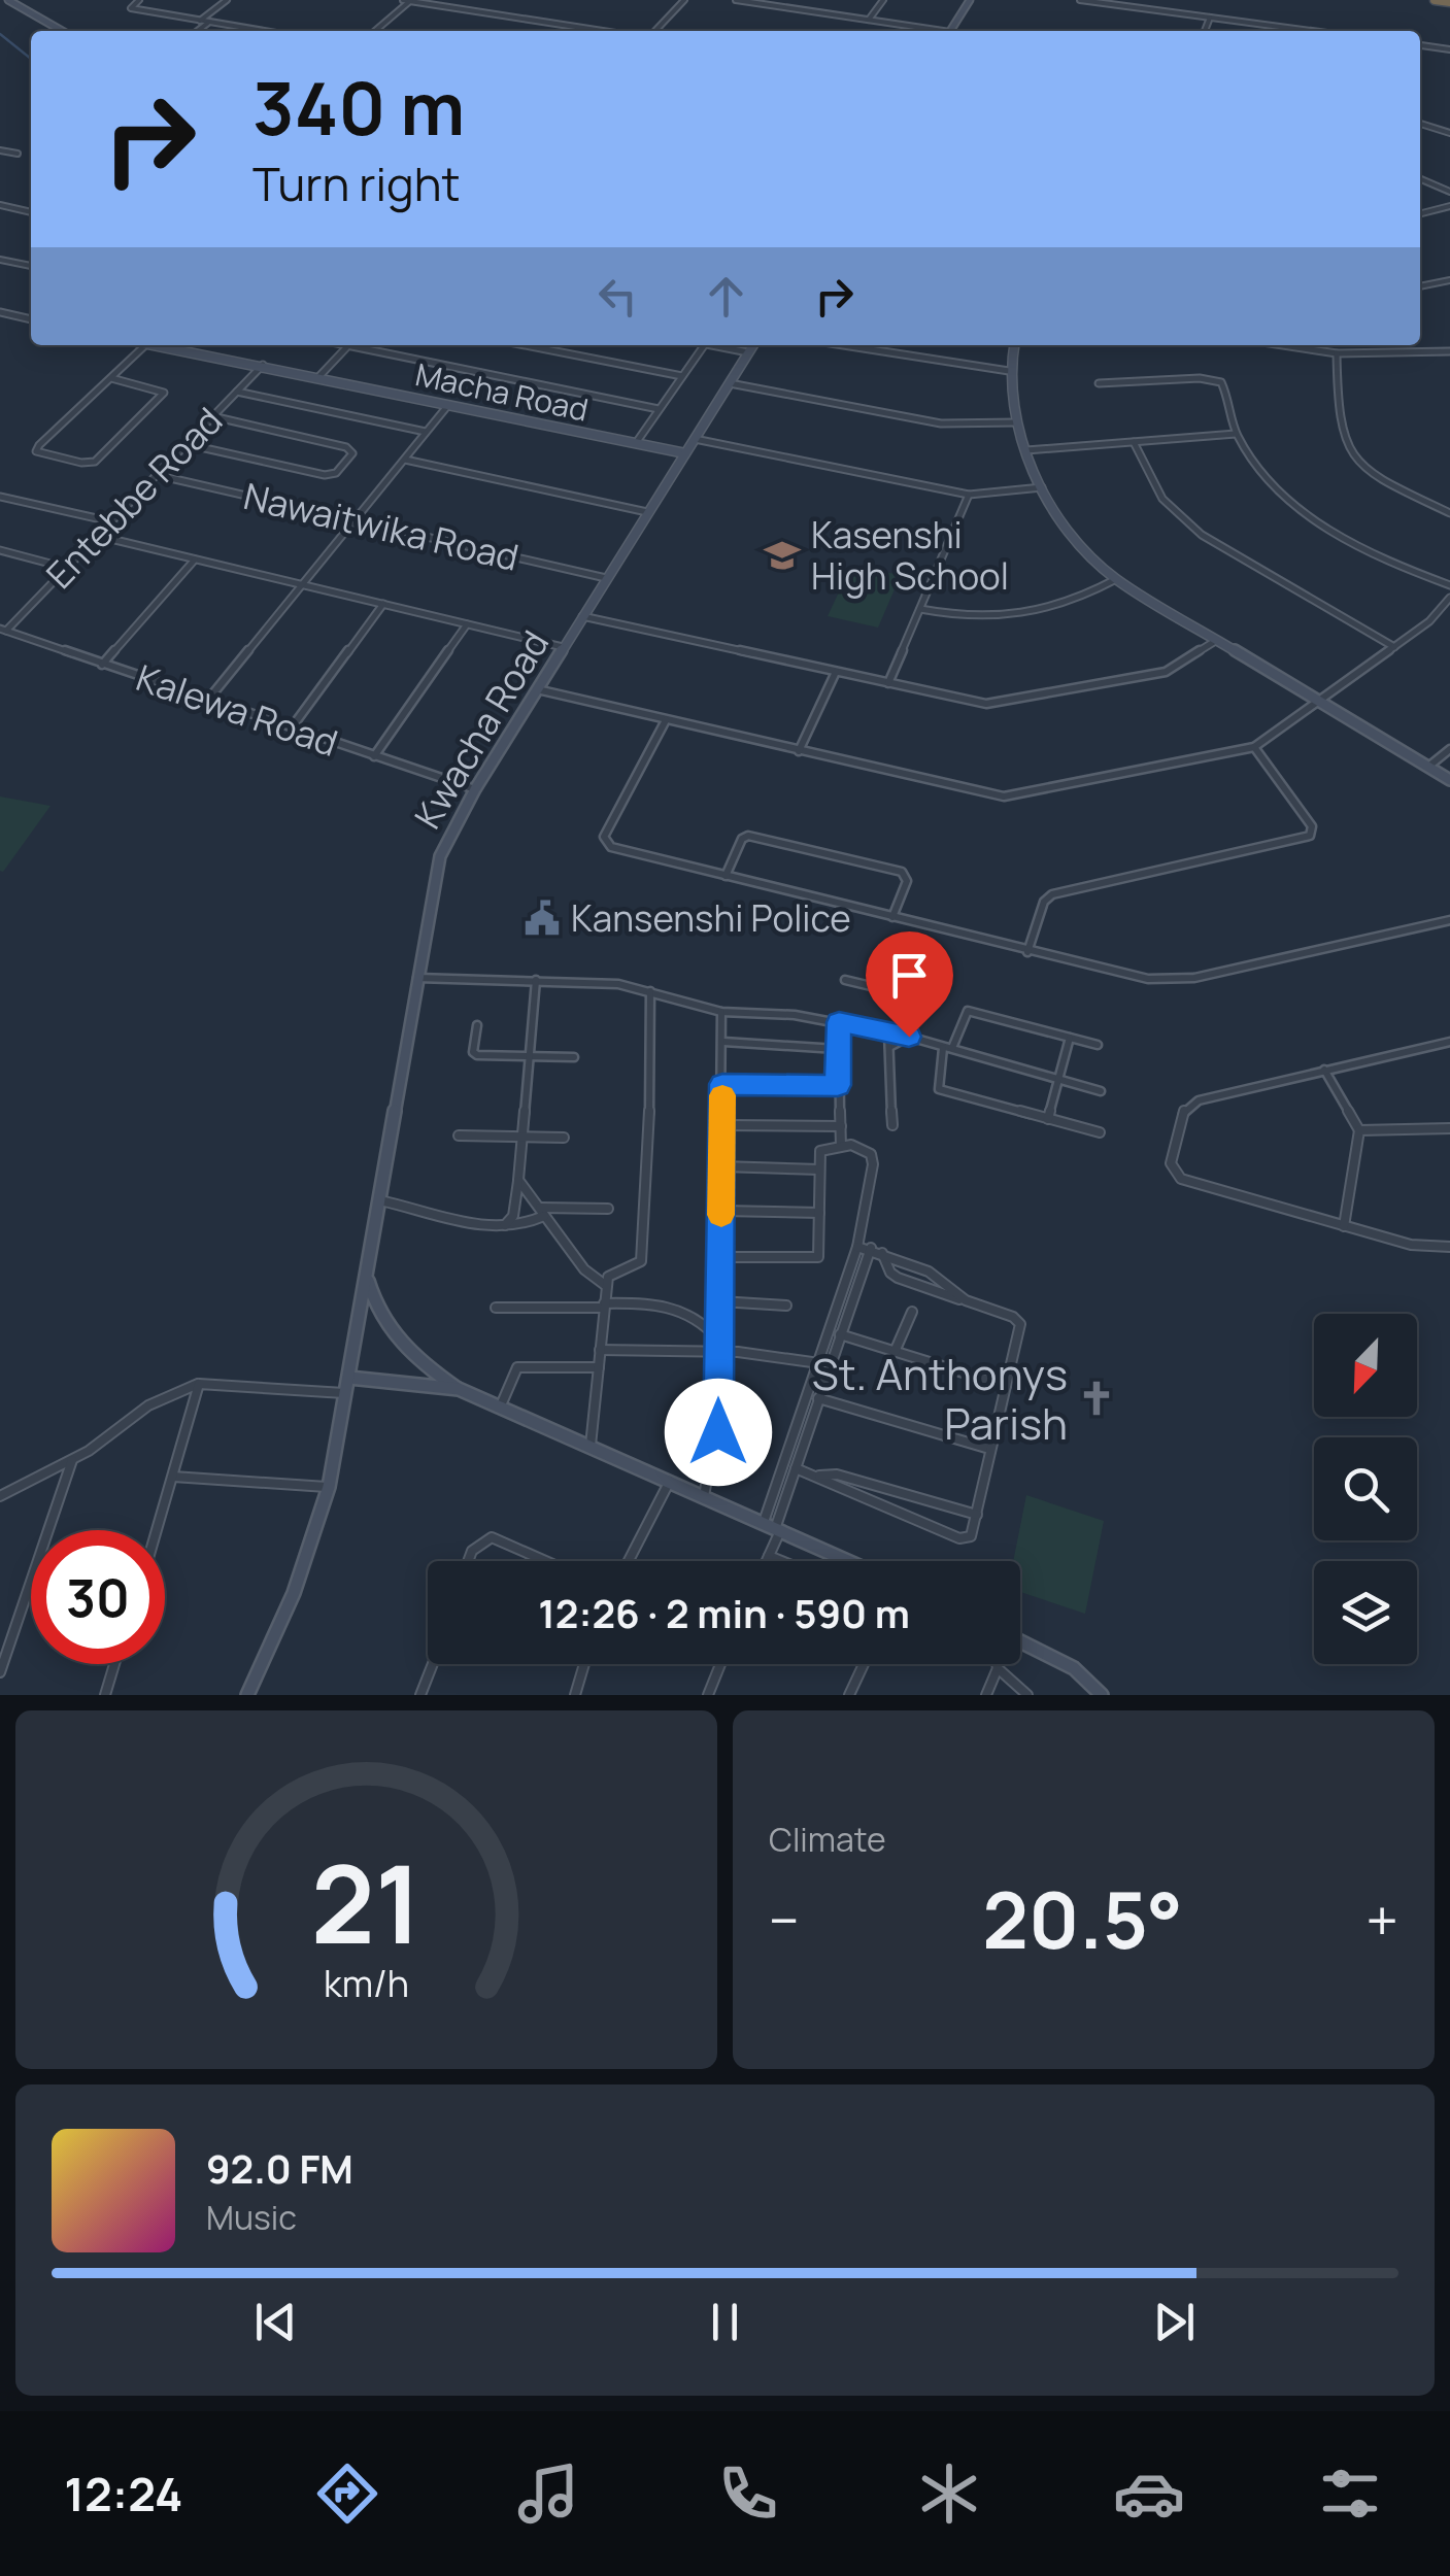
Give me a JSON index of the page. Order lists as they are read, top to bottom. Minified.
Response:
{"streets":{"main road":["Macha Road","Kwacha Road"],"street":["Entebbe Road","Nawaitwika Road","Kalewa Road"]},"crossings":[["Macha Road","Entebbe Road"],["Macha Road","Kwacha Road"],["Entebbe Road","Nawaitwika Road"],["Entebbe Road","Kalewa Road"],["Nawaitwika Road","Kwacha Road"],["Kalewa Road","Kwacha Road"]],"places":{"school or university":["Kasenshi High School"],"public building":["Kansenshi Police"],"church":["St. Anthonys Parish"]},"north":"bottom left","page":{"turn":["340 m","Turn right"],"limit":"30","trip":"12:26 · 2 min · 590 m","tile":"Climate","heat":["−","20.5°","+"],"song":["92.0 FM","Music"],"tabs":"12:24","gauge":["21","km/h"]}}
